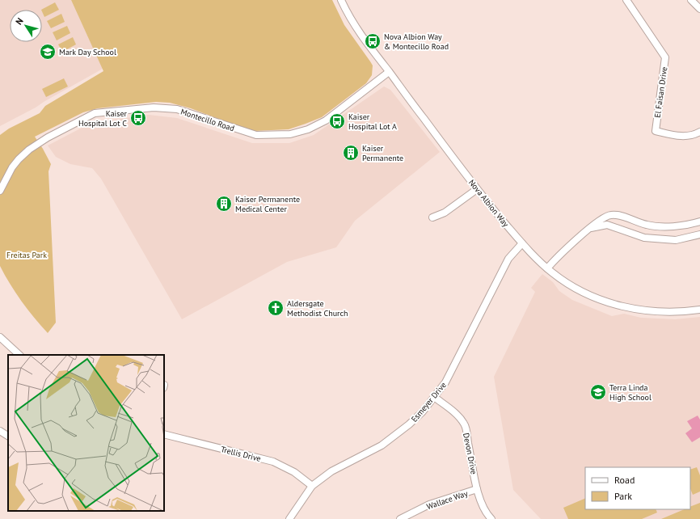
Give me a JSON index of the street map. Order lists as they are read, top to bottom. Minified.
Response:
{"streets":{"street":["El Faisan Drive","Montecillo Road","Nova Albion Way","Esmeyer Drive","Trellis Drive","Devon Drive","Wallace Way"]},"crossings":[["Montecillo Road","Nova Albion Way"],["Nova Albion Way","Esmeyer Drive"],["Esmeyer Drive","Trellis Drive"],["Esmeyer Drive","Devon Drive"],["Devon Drive","Wallace Way"]],"parks":["Freitas Park"],"places":{"bus stop":["Nova Albion Way & Montecillo Road","Kaiser Hospital Lot C","Kaiser Hospital Lot A"],"school or university":["Mark Day School","Terra Linda High School"],"building":["Kaiser Permanente","Kaiser Permanente Medical Center"],"church":["Aldersgate Methodist Church"]},"legend":["Road","Park"],"north":"top left"}
